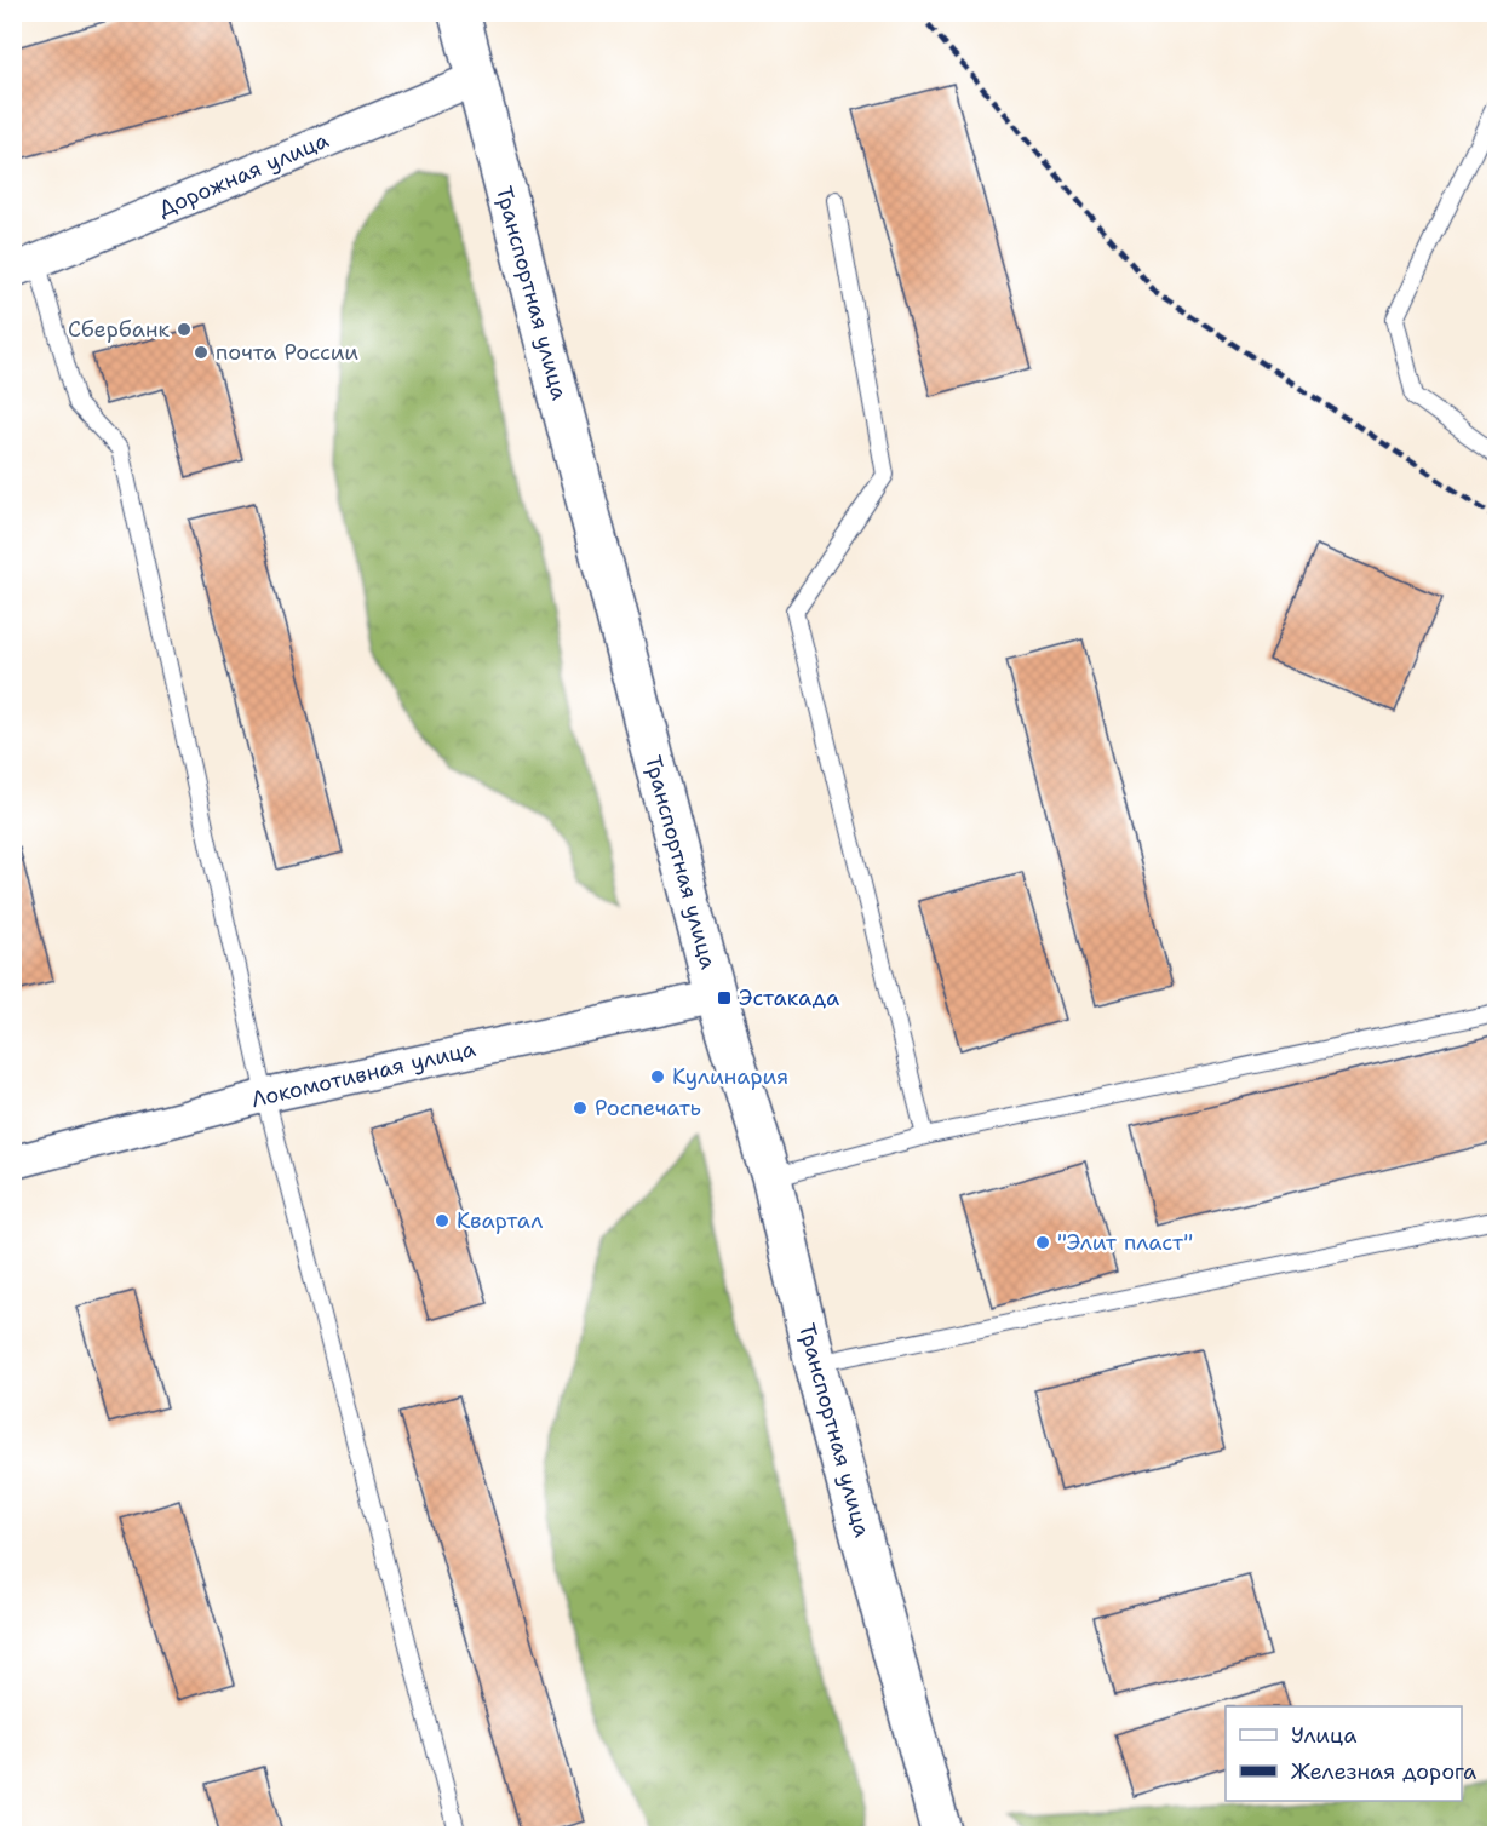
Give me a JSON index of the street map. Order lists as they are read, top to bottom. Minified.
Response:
{"streets":{"street":["Дорожная улица","Транспортная улица","Локомотивная улица"]},"crossings":[["Дорожная улица","Транспортная улица"],["Транспортная улица","Локомотивная улица"]],"places":{"other":["Сбербанк","почта России","Кулинария","Роспечать","Квартал","\"Элит пласт\""],"transit":["Эстакада"]},"legend":["Улица","Железная дорога"]}
